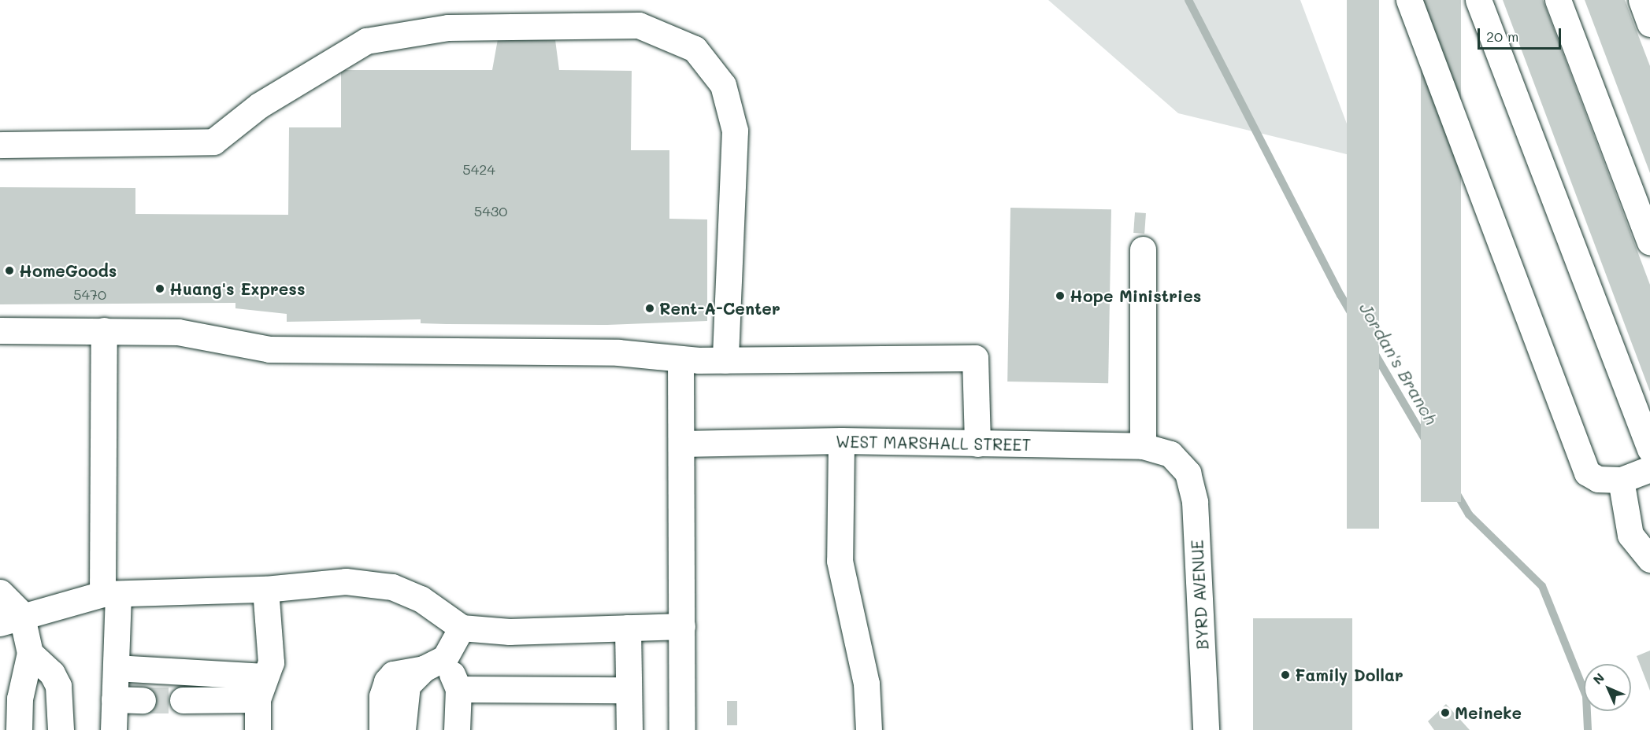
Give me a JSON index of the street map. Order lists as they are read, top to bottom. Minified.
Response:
{"streets":{"street":["WEST MARSHALL STREET","BYRD AVENUE"]},"crossings":[["WEST MARSHALL STREET","BYRD AVENUE"]],"water":["Jordan's Branch"],"places":["HomeGoods","Huang's Express","Hope Ministries","Rent-A-Center","Family Dollar","Meineke"],"house_numbers":["5424","5430","5470"],"scale_bar":"20 m","north":"top left"}
